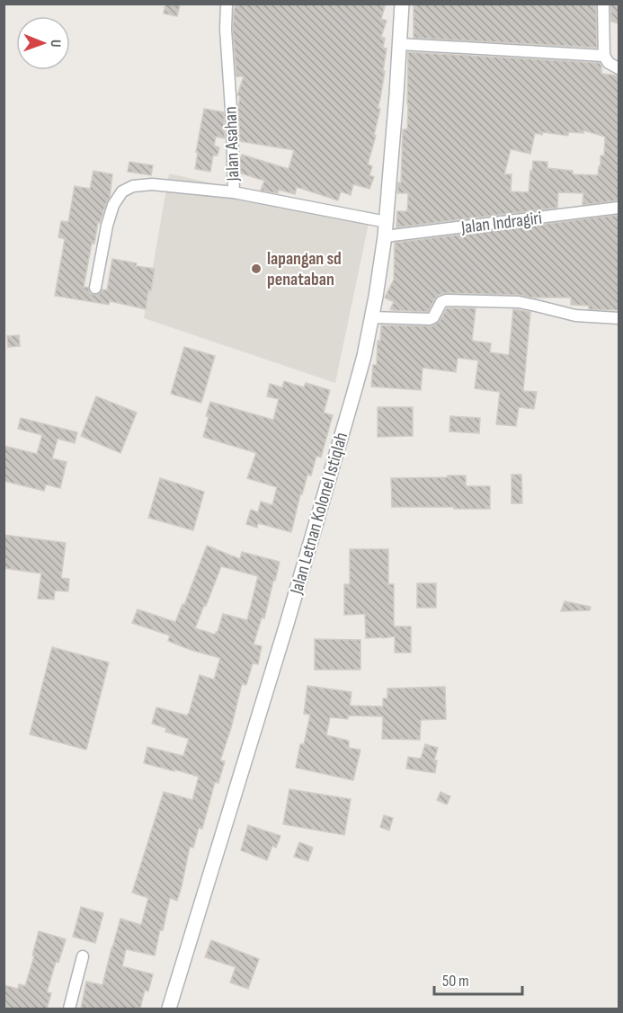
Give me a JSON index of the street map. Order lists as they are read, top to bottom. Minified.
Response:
{"streets":{"street":["Jalan Asahan","Jalan Indragiri","Jalan Letnan Kolonel Istiqlah"]},"crossings":[["Jalan Asahan","Jalan Letnan Kolonel Istiqlah"],["Jalan Indragiri","Jalan Letnan Kolonel Istiqlah"]],"places":["lapangan sd penataban"],"scale_bar":"50 m","north":"right"}
